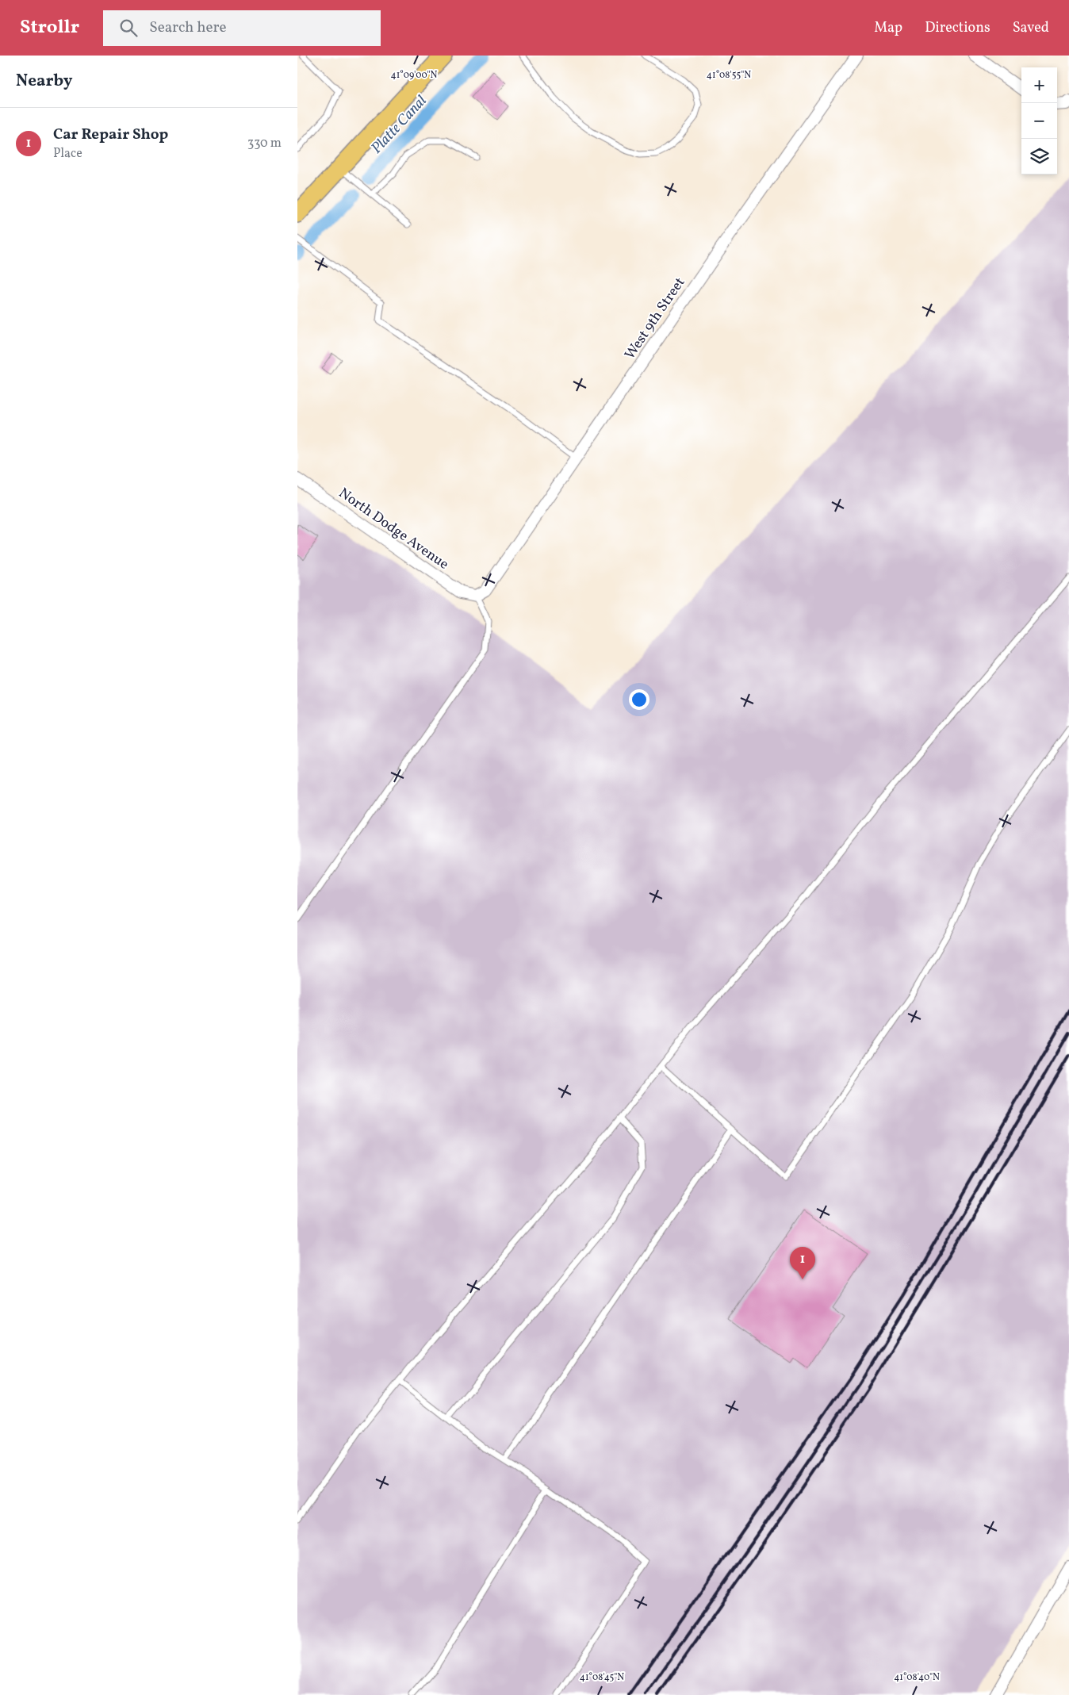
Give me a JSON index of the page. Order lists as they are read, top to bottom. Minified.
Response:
{"streets":{"street":["West 9th Street","North Dodge Avenue"]},"crossings":[["West 9th Street","North Dodge Avenue"]],"water":["Platte Canal"],"page":{"header":"Strollr","search":"Search here","nav":["Map","Directions","Saved"],"heading":"Nearby","map_buttons":["+","−"],"list":[{"mark":"1","name":"Car Repair Shop","note":"Place","value":"330 m"}],"pins":"1"},"coordinates":["41°09'00\"N","41°08'55\"N","41°08'45\"N","41°08'40\"N"]}
